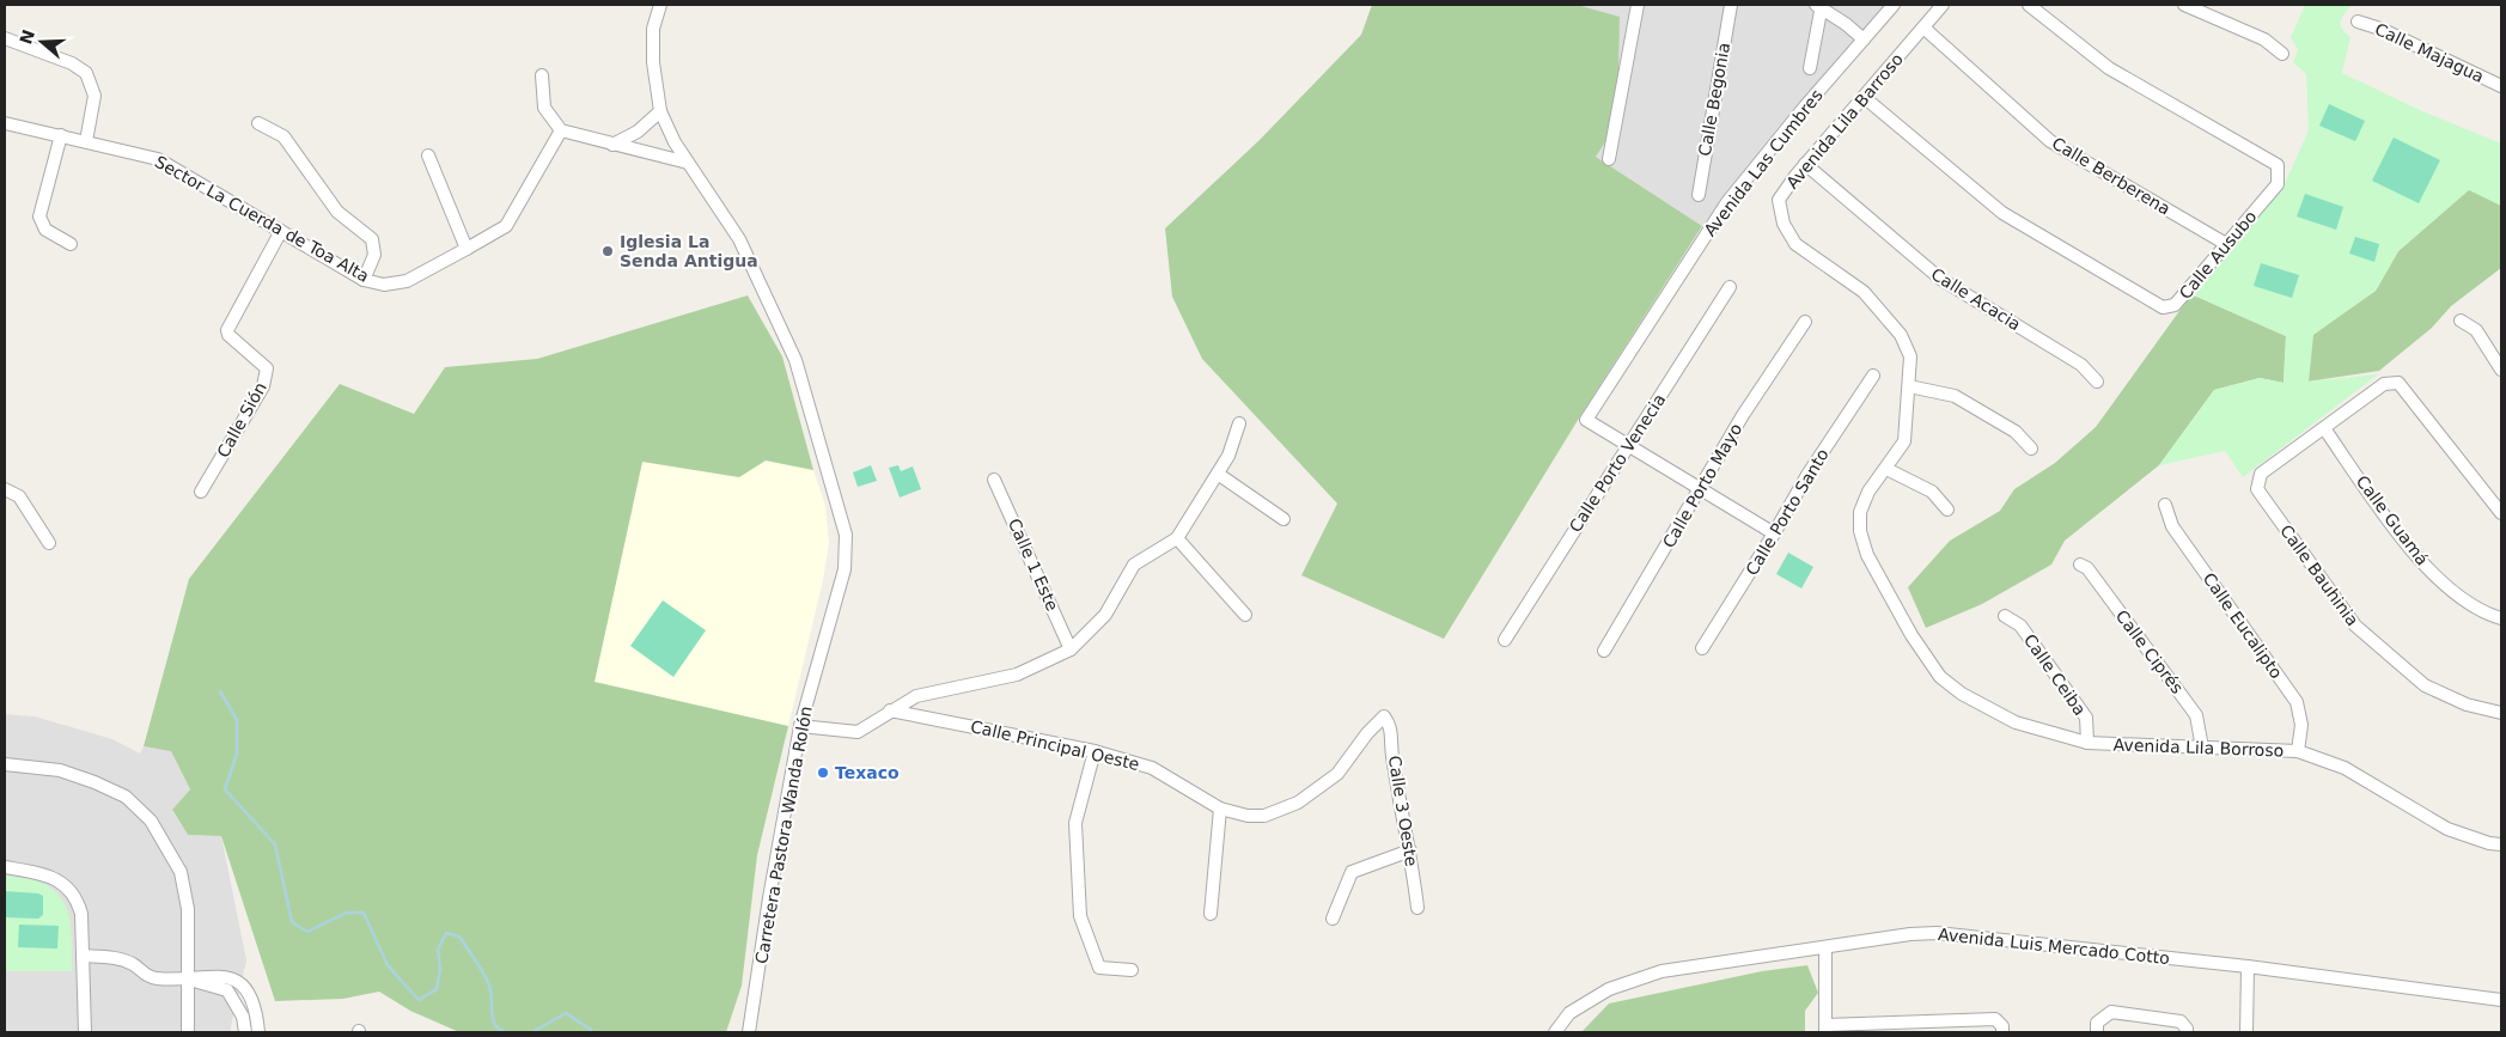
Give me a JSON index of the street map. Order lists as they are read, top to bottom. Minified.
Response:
{"streets":{"street":["Calle Majagua","Calle Begonia","Avenida Lila Barroso","Avenida Las Cumbres","Calle Berberena","Sector La Cuerda de Toa Alta","Calle Ausubo","Calle Acacia","Calle Sión","Calle Porto Venecia","Calle Porto Mayo","Calle Porto Santo","Calle Guamá","Calle 1 Este","Calle Bauhinia","Calle Eucalipto","Calle Ciprés","Calle Ceiba","Calle Principal Oeste","Avenida Lila Borroso","Calle 3 Oeste","Carretera Pastora Wanda Rolón","Avenida Luis Mercado Cotto"]},"crossings":[["Avenida Lila Barroso","Calle Berberena"],["Avenida Lila Barroso","Calle Ausubo"],["Avenida Lila Barroso","Calle Acacia"],["Avenida Lila Barroso","Avenida Lila Borroso"],["Avenida Las Cumbres","Calle Porto Venecia"],["Calle Berberena","Calle Ausubo"],["Sector La Cuerda de Toa Alta","Calle Sión"],["Calle Guamá","Calle Bauhinia"],["Calle Eucalipto","Avenida Lila Borroso"],["Calle Ciprés","Avenida Lila Borroso"],["Calle Ceiba","Avenida Lila Borroso"],["Calle Principal Oeste","Calle 3 Oeste"]],"places":["Iglesia La Senda Antigua","Texaco"],"north":"left"}
